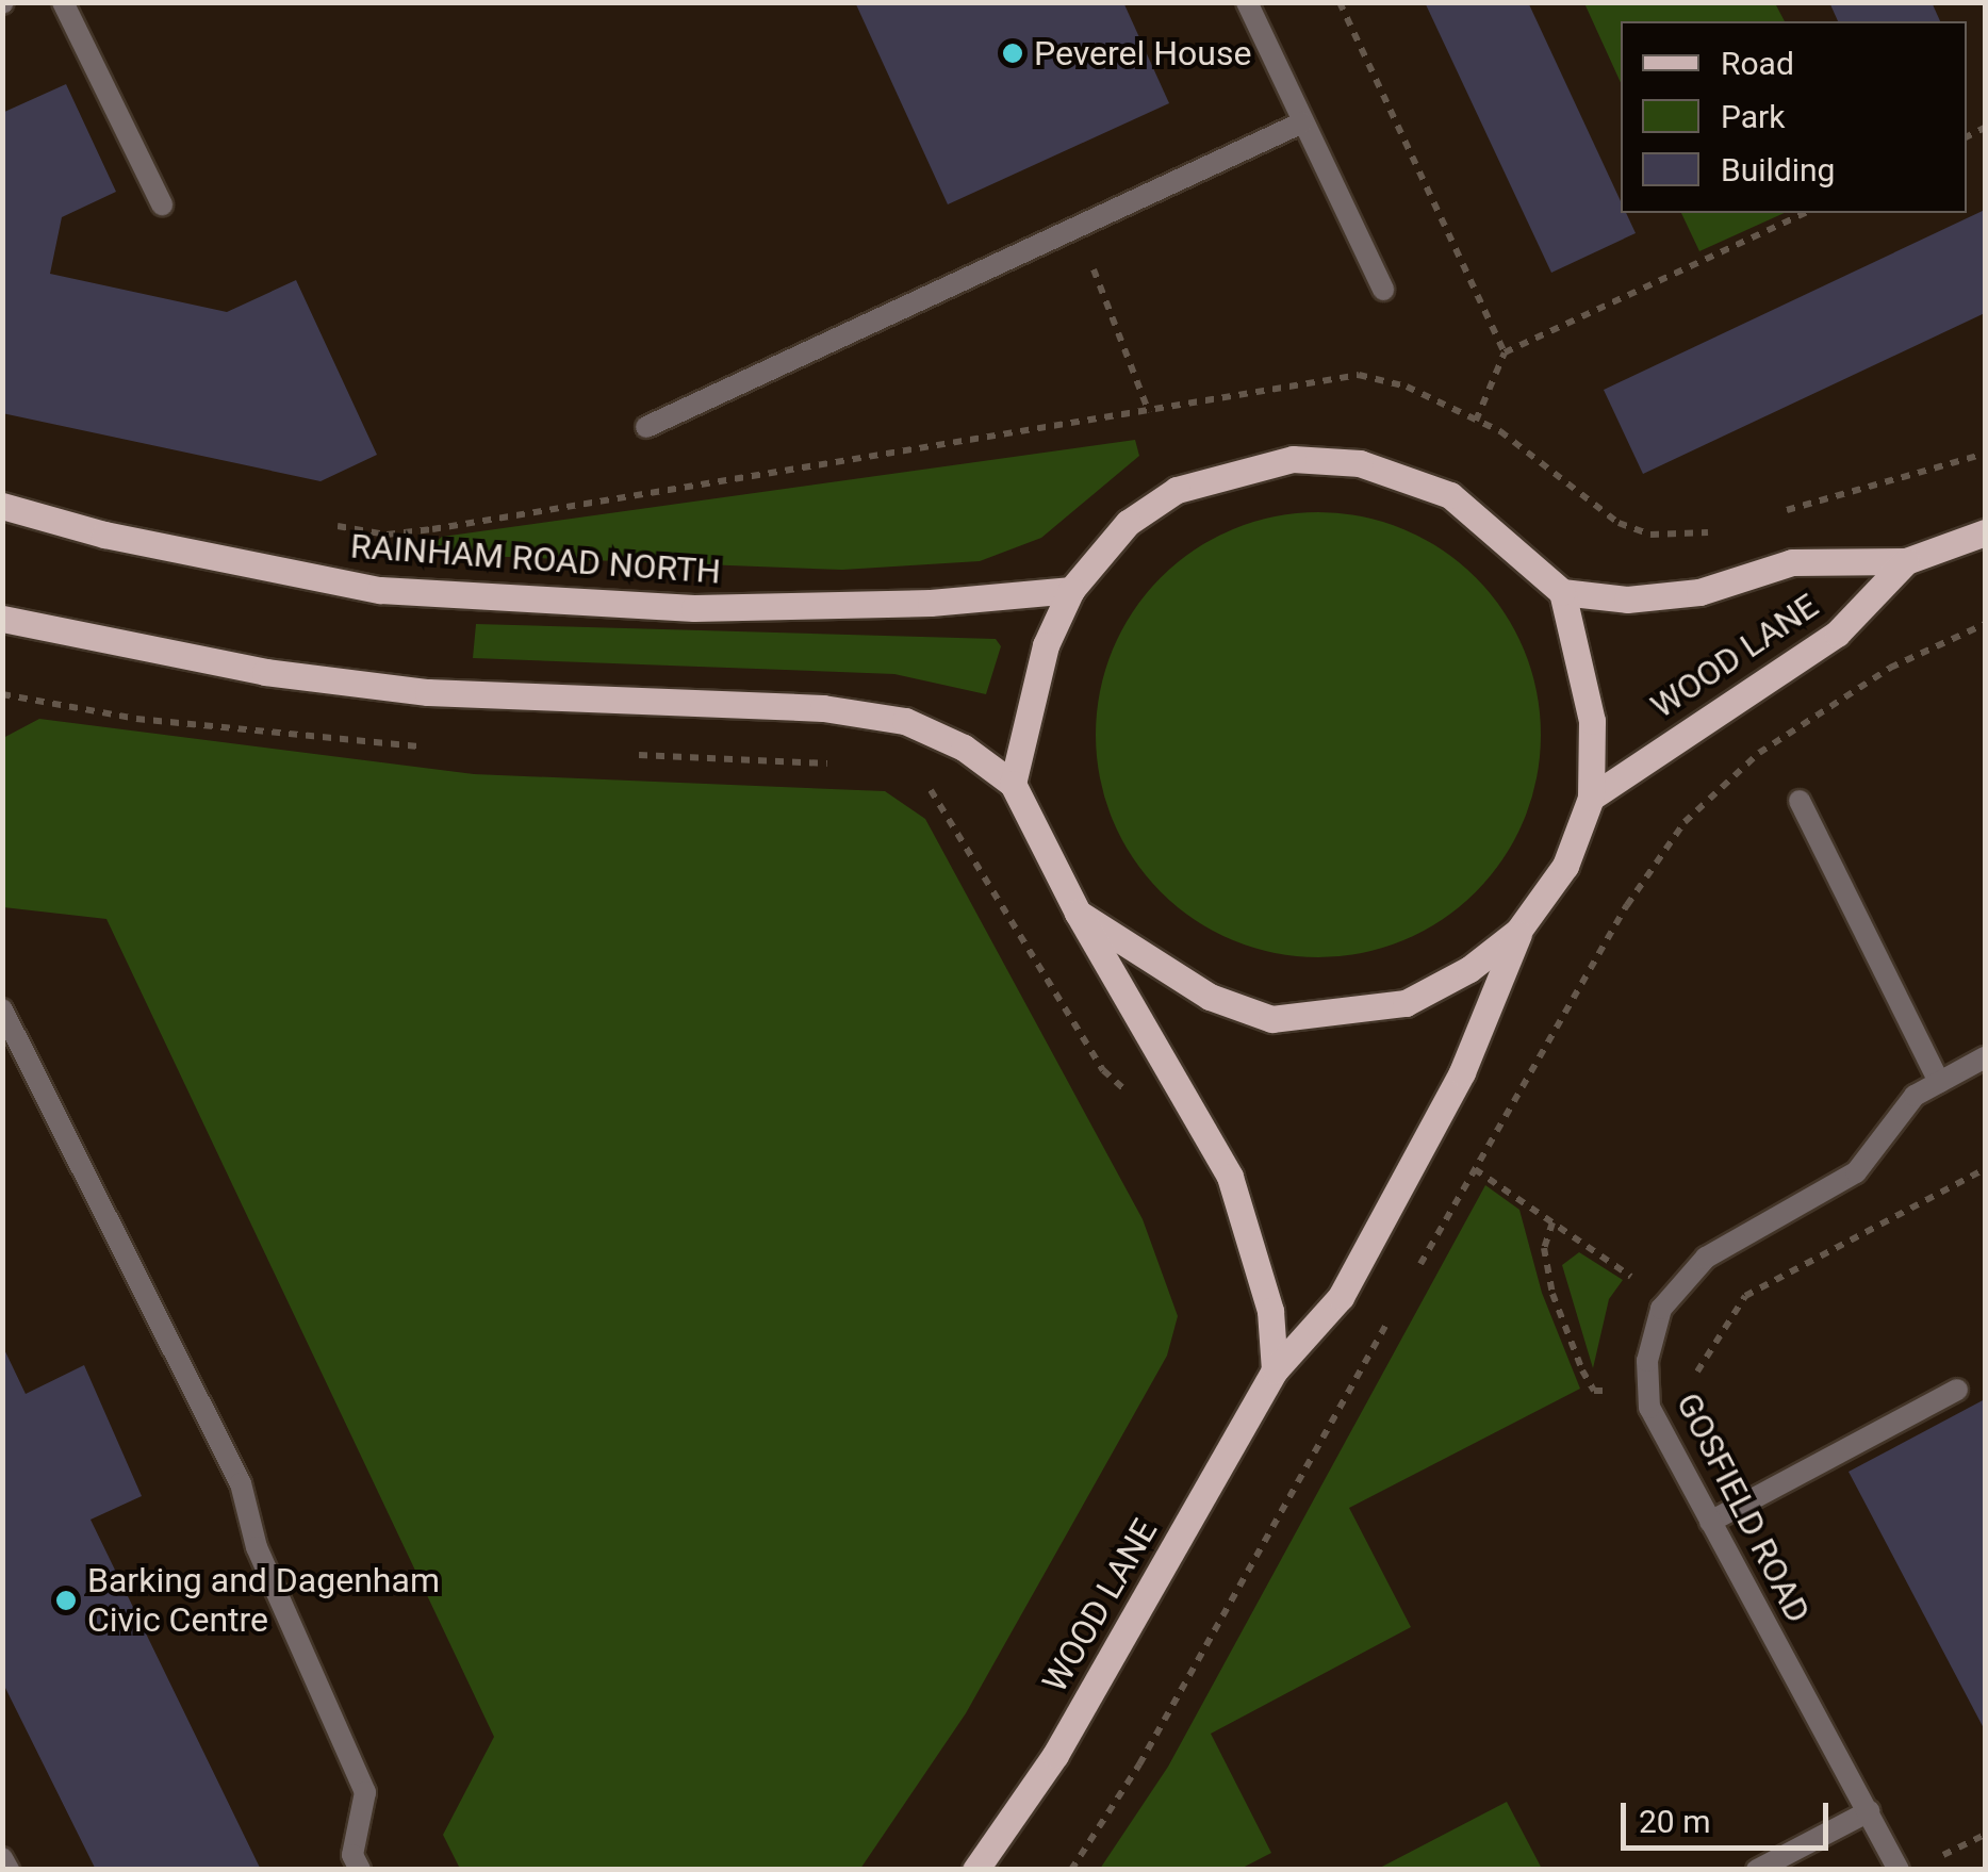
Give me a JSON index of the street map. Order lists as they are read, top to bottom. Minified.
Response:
{"streets":{"main road":["RAINHAM ROAD NORTH","WOOD LANE"],"street":["GOSFIELD ROAD"]},"places":["Peverel House","Barking and Dagenham Civic Centre"],"legend":["Road","Park","Building"],"scale_bar":"20 m"}
